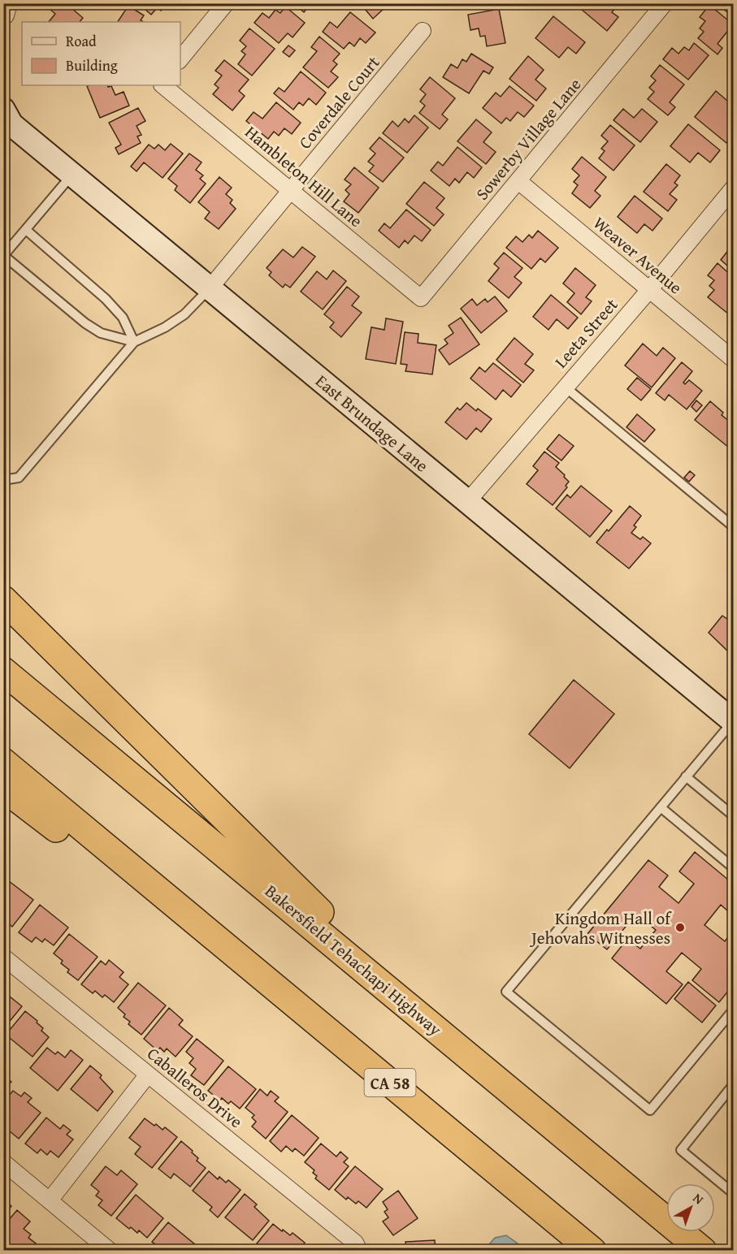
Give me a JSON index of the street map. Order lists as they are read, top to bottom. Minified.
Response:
{"streets":{"highway":["Bakersfield Tehachapi Highway","CA 58"],"main road":["East Brundage Lane"],"street":["Coverdale Court","Sowerby Village Lane","Hambleton Hill Lane","Weaver Avenue","Leeta Street","Caballeros Drive"]},"crossings":[["Coverdale Court","Hambleton Hill Lane"],["Coverdale Court","East Brundage Lane"],["Sowerby Village Lane","Hambleton Hill Lane"],["Sowerby Village Lane","Weaver Avenue"],["Weaver Avenue","Leeta Street"],["Leeta Street","East Brundage Lane"]],"places":["Kingdom Hall of Jehovahs Witnesses"],"legend":["Road","Building"],"north":"top right"}
